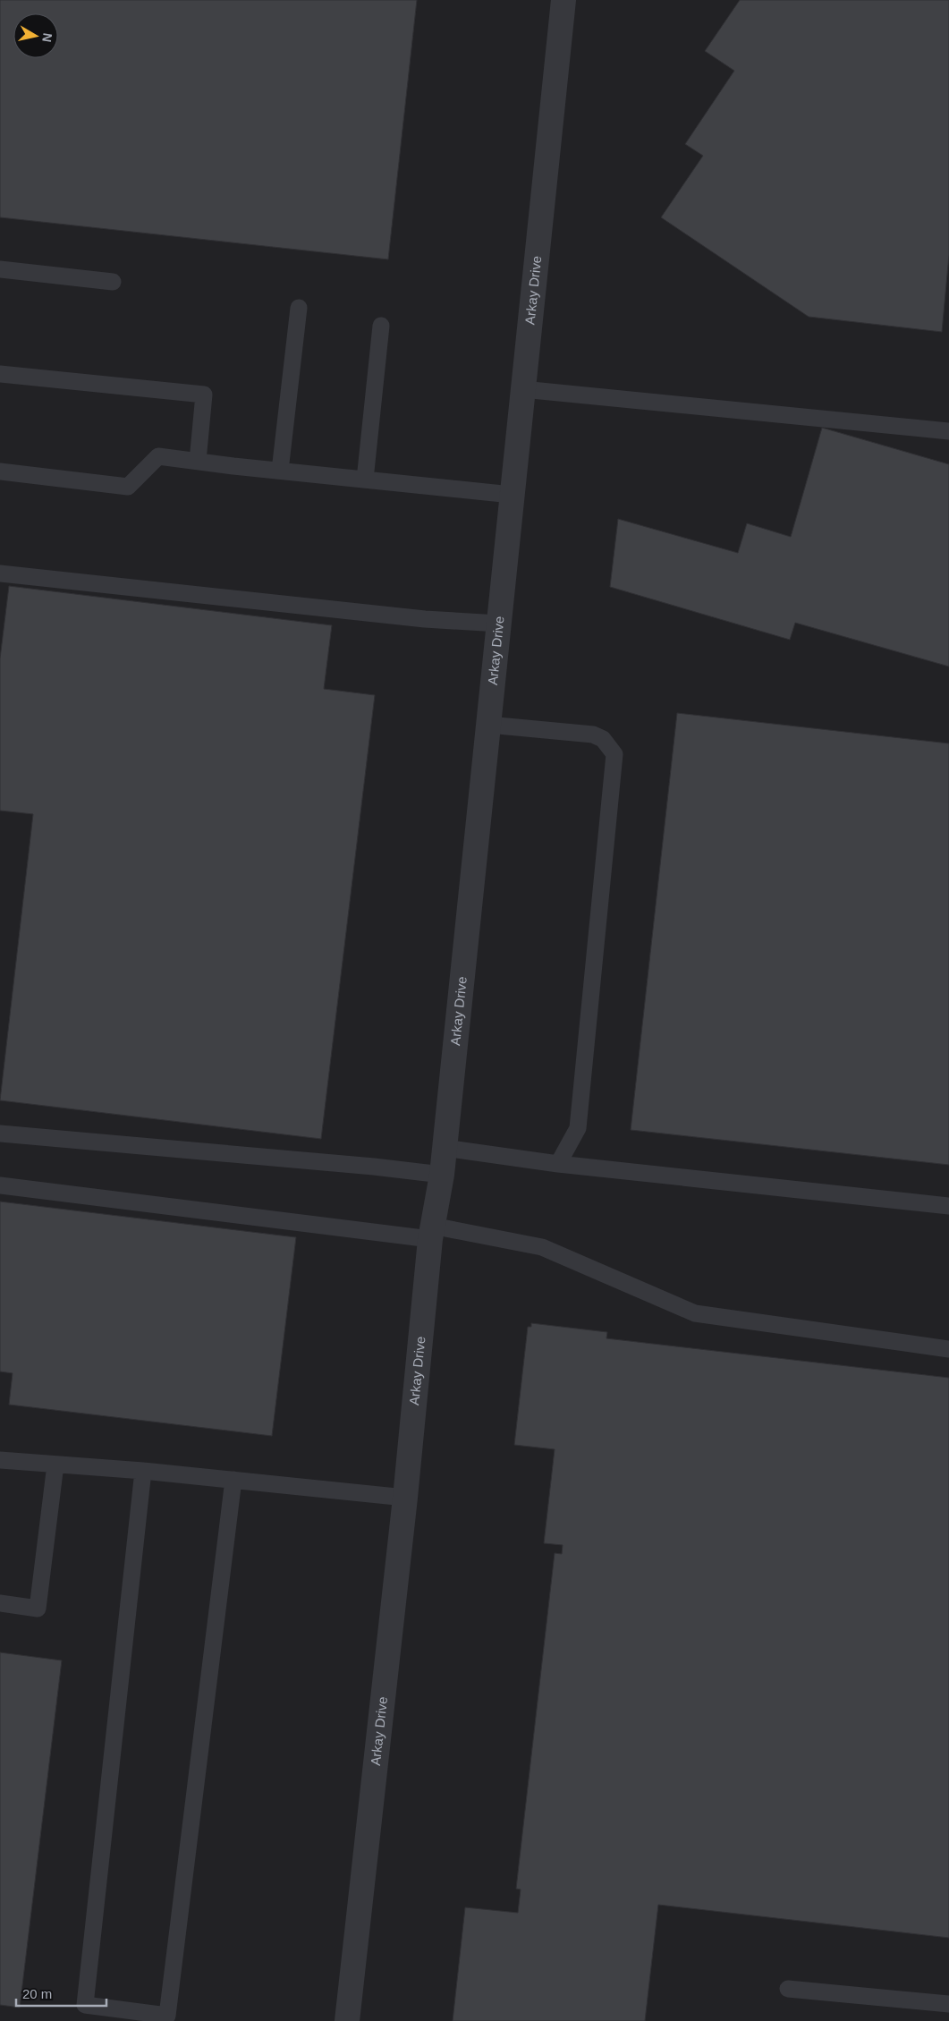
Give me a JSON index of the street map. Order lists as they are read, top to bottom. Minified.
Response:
{"streets":{"street":["Arkay Drive"]},"scale_bar":"20 m","north":"right"}
